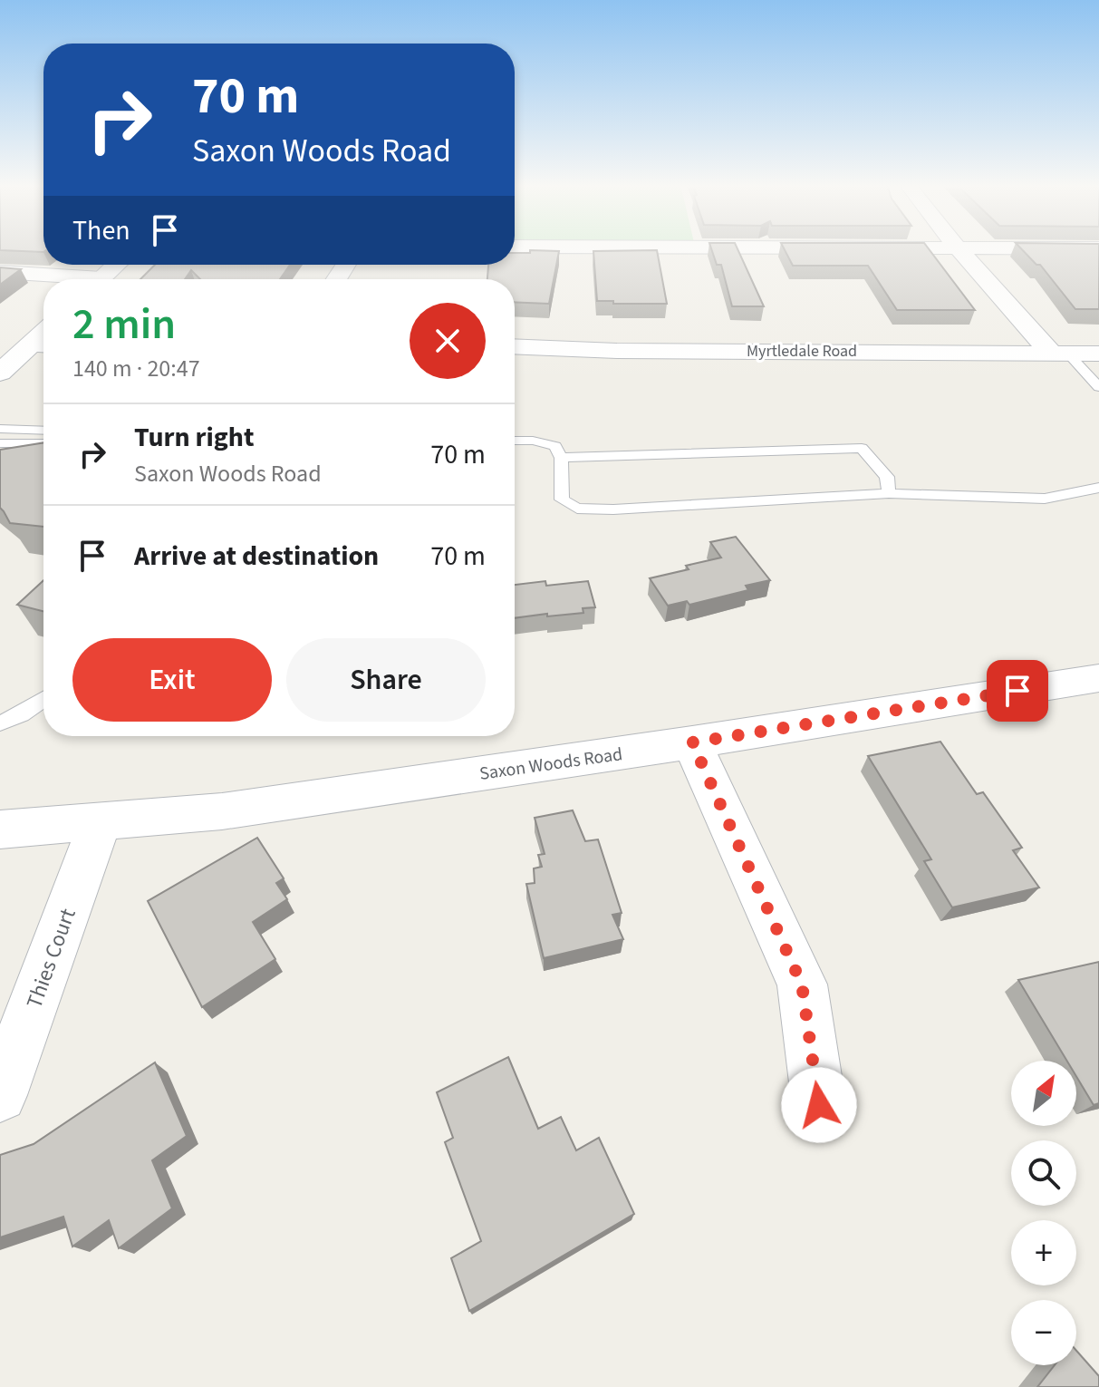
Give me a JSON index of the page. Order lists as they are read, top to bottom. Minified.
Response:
{"streets":{"street":["Myrtledale Road","Saxon Woods Road","Thies Court"]},"crossings":[["Saxon Woods Road","Thies Court"]],"north":"top right","page":{"turn":["70 m","Saxon Woods Road"],"then":"Then","heading":["2 min","140 m · 20:47"],"list":[{"name":"Turn right","note":"Saxon Woods Road","value":"70 m"},{"name":"Arrive at destination","value":"70 m"}],"buttons":["Exit","Share"],"map_buttons":["+","−"]}}
